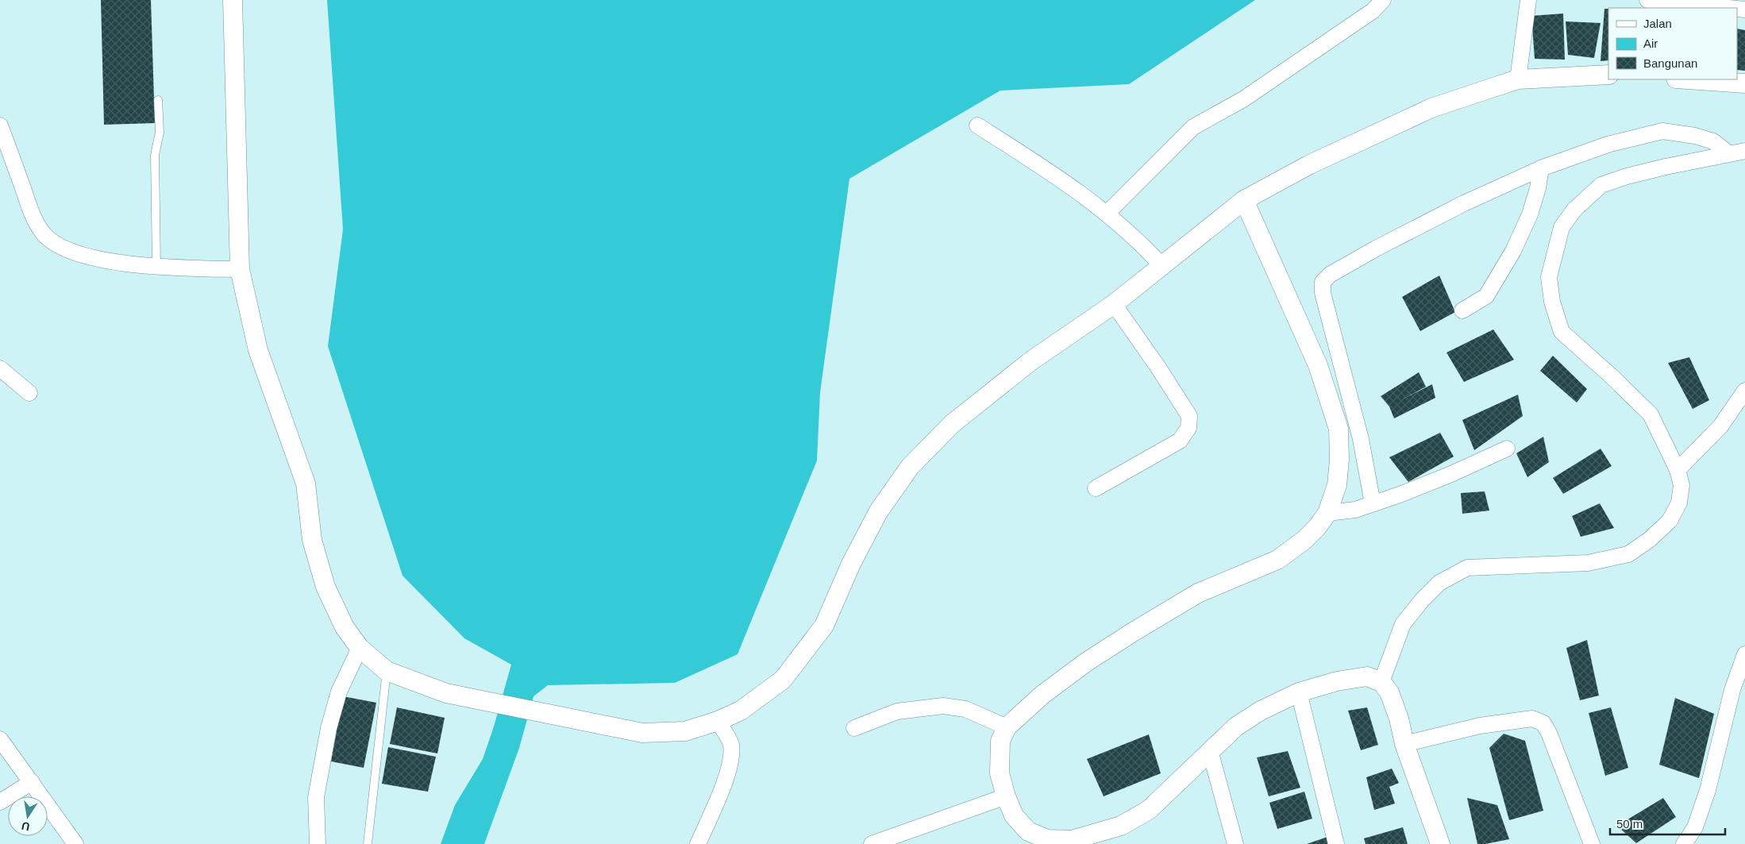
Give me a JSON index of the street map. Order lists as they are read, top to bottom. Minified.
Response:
{"legend":["Jalan","Air","Bangunan"],"scale_bar":"50 m","north":"bottom"}
